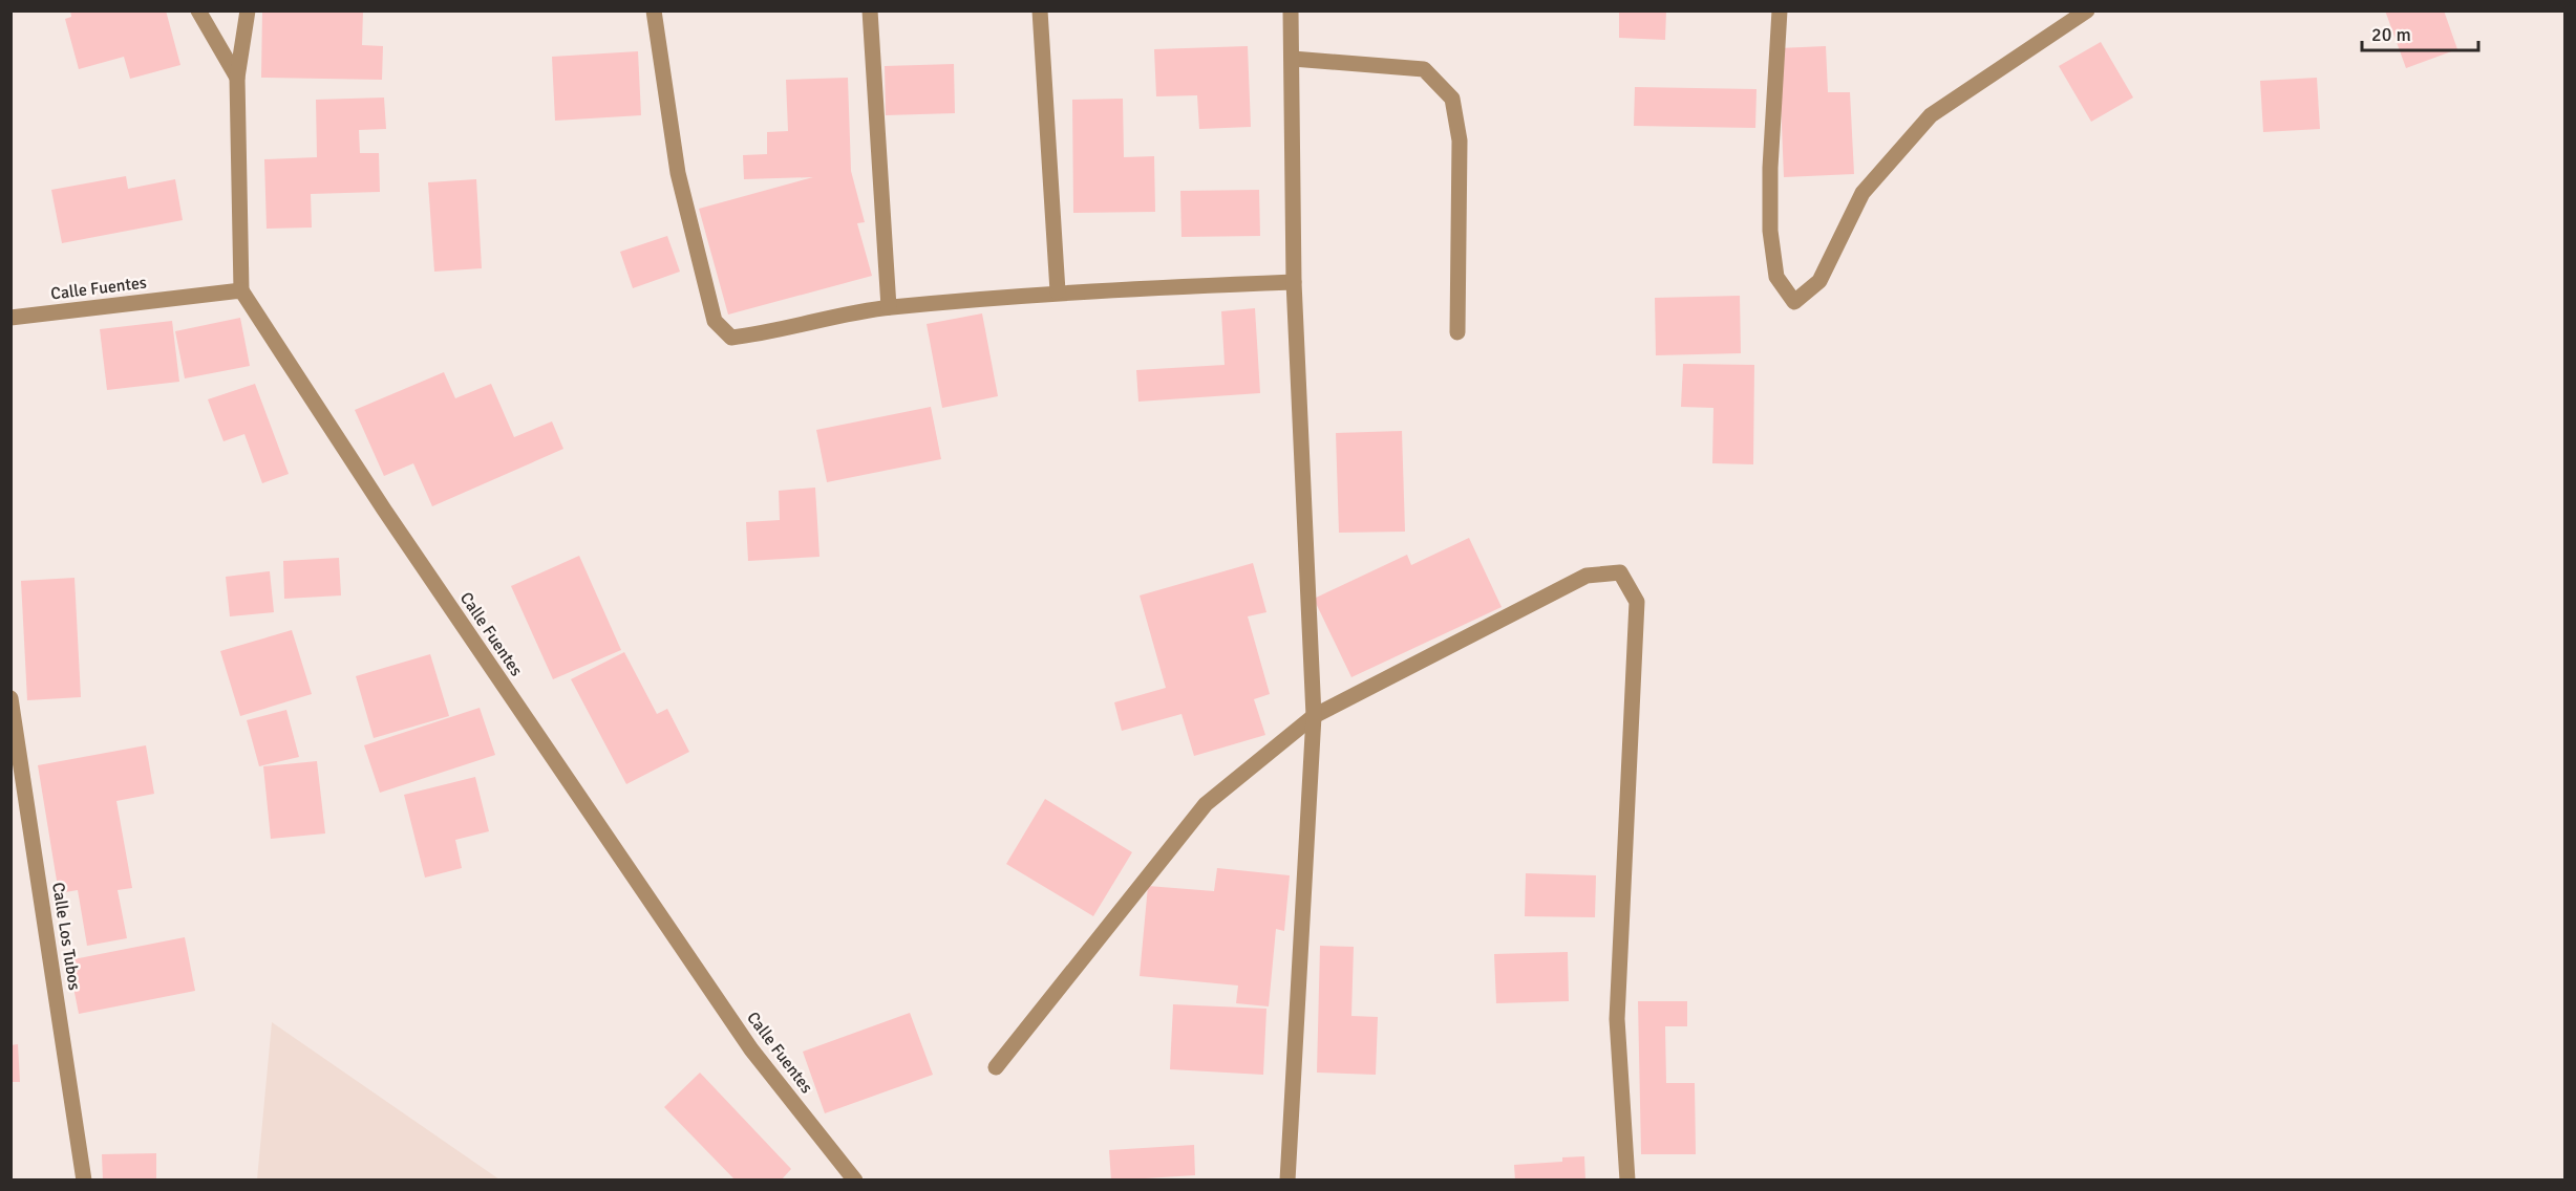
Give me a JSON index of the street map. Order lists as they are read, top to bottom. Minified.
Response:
{"streets":{"street":["Calle Fuentes","Calle Los Tubos"]},"scale_bar":"20 m"}
